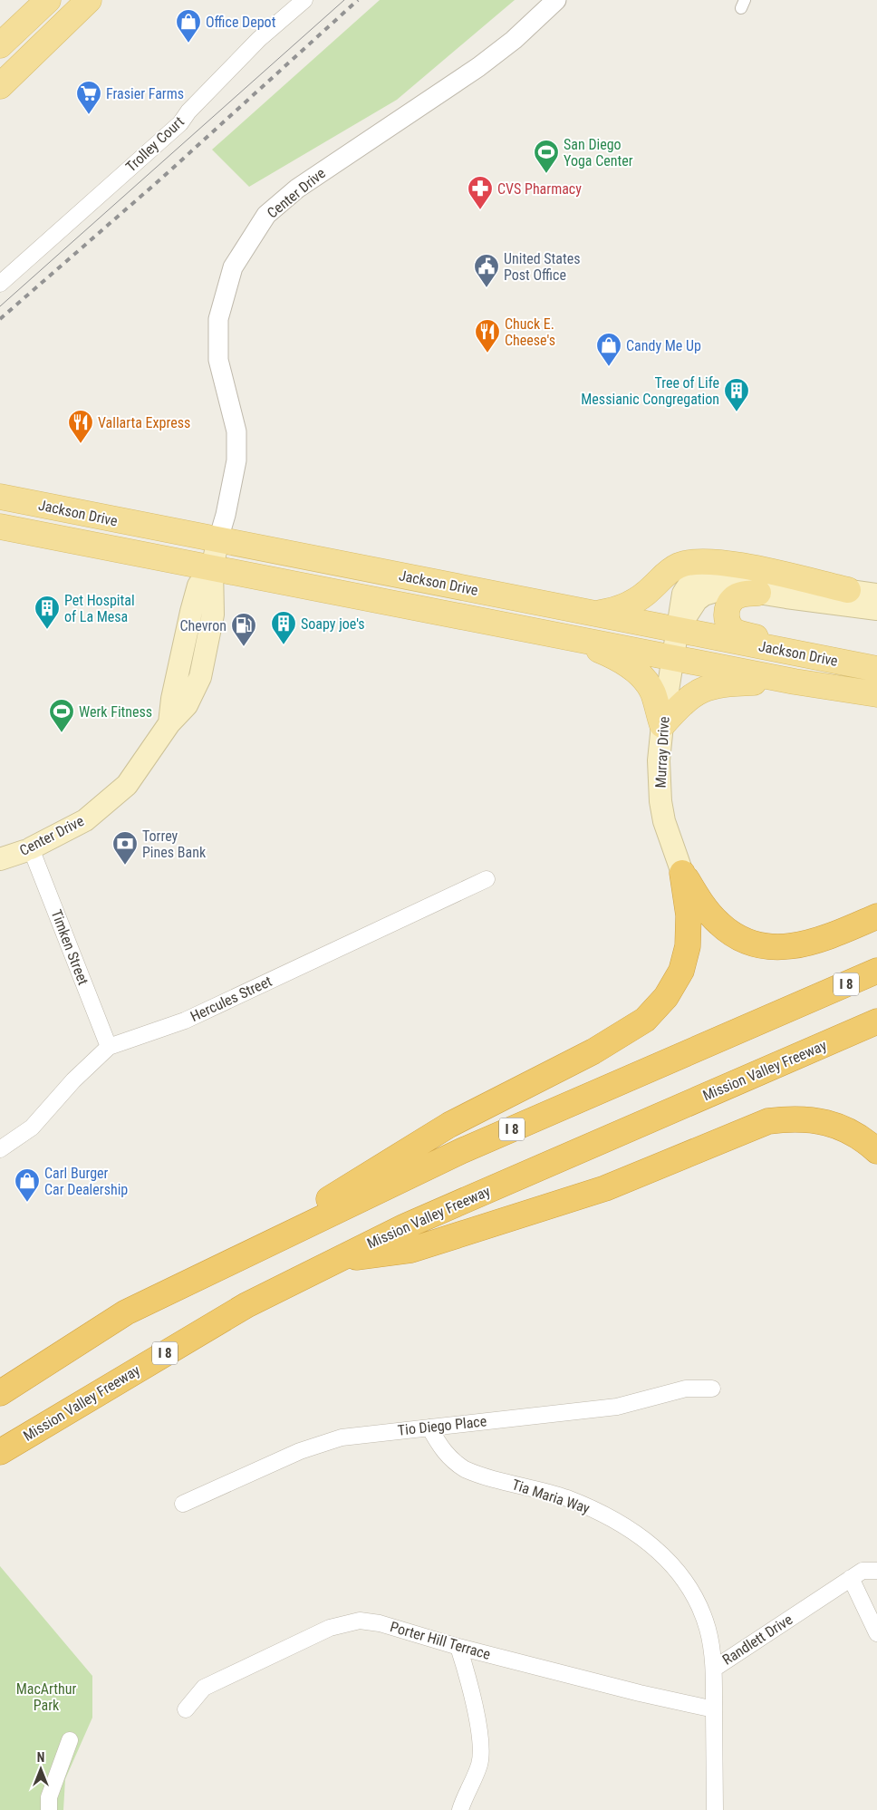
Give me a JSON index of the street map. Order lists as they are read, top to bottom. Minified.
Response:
{"streets":{"highway":["I 8","Mission Valley Freeway"],"main road":["Center Drive","Jackson Drive","Murray Drive"],"street":["Trolley Court","Timken Street","Hercules Street","Tio Diego Place","Tia Maria Way","Randlett Drive","Porter Hill Terrace"]},"crossings":[["Center Drive","Jackson Drive"],["Center Drive","Timken Street"],["Jackson Drive","Murray Drive"],["Timken Street","Hercules Street"],["Tio Diego Place","Tia Maria Way"],["Tia Maria Way","Randlett Drive"],["Randlett Drive","Porter Hill Terrace"]],"parks":["MacArthur Park"],"places":{"shop":["Office Depot","Candy Me Up","Carl Burger Car Dealership"],"supermarket":["Frasier Farms"],"sports":["San Diego Yoga Center","Werk Fitness"],"pharmacy":["CVS Pharmacy"],"public building":["United States Post Office"],"restaurant":["Chuck E. Cheese's","Vallarta Express"],"building":["Tree of Life Messianic Congregation","Pet Hospital of La Mesa","Soapy joe's"],"fuel station":["Chevron"],"bank":["Torrey Pines Bank"]},"north":"top"}
